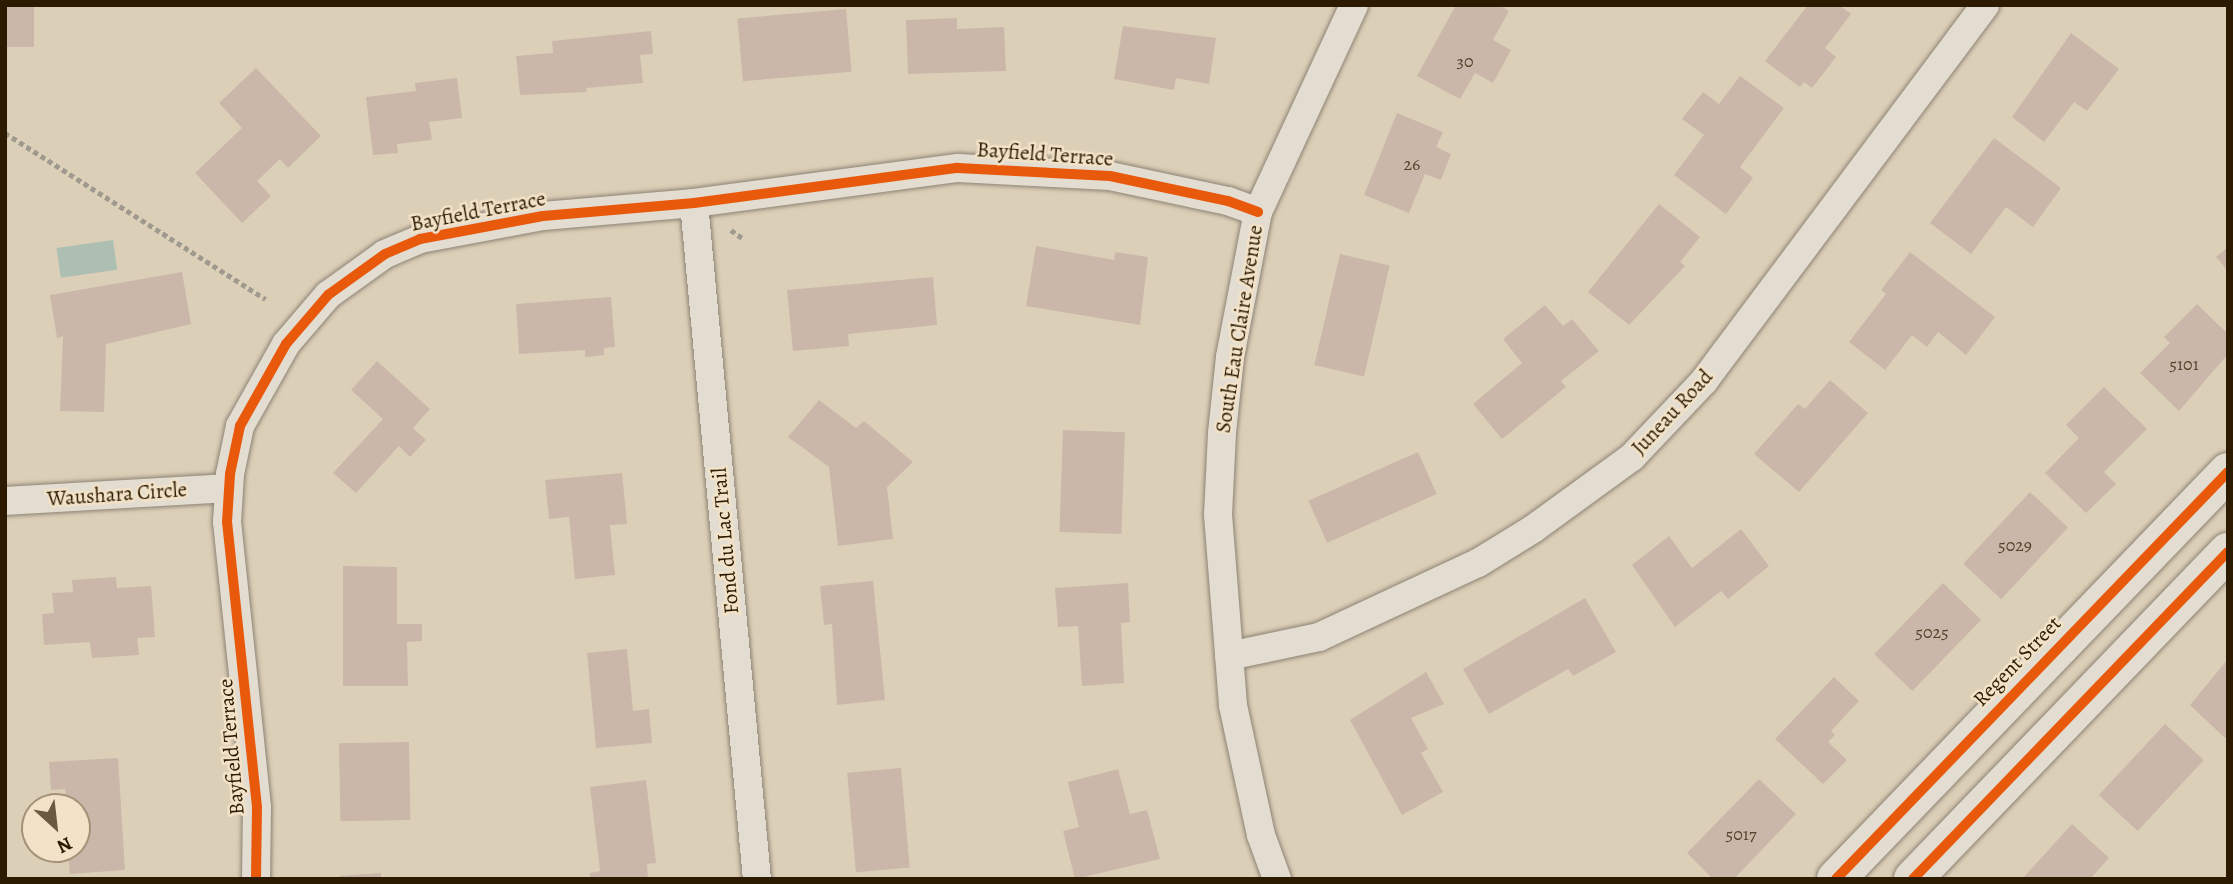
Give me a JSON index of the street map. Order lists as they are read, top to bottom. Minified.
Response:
{"streets":{"street":["Bayfield Terrace","South Eau Claire Avenue","Juneau Road","Waushara Circle","Fond du Lac Trail","Regent Street"]},"crossings":[["Bayfield Terrace","South Eau Claire Avenue"],["Bayfield Terrace","Waushara Circle"],["Bayfield Terrace","Fond du Lac Trail"],["South Eau Claire Avenue","Juneau Road"]],"house_numbers":["30","26","5101","5029","5025","5017"],"north":"bottom right"}
